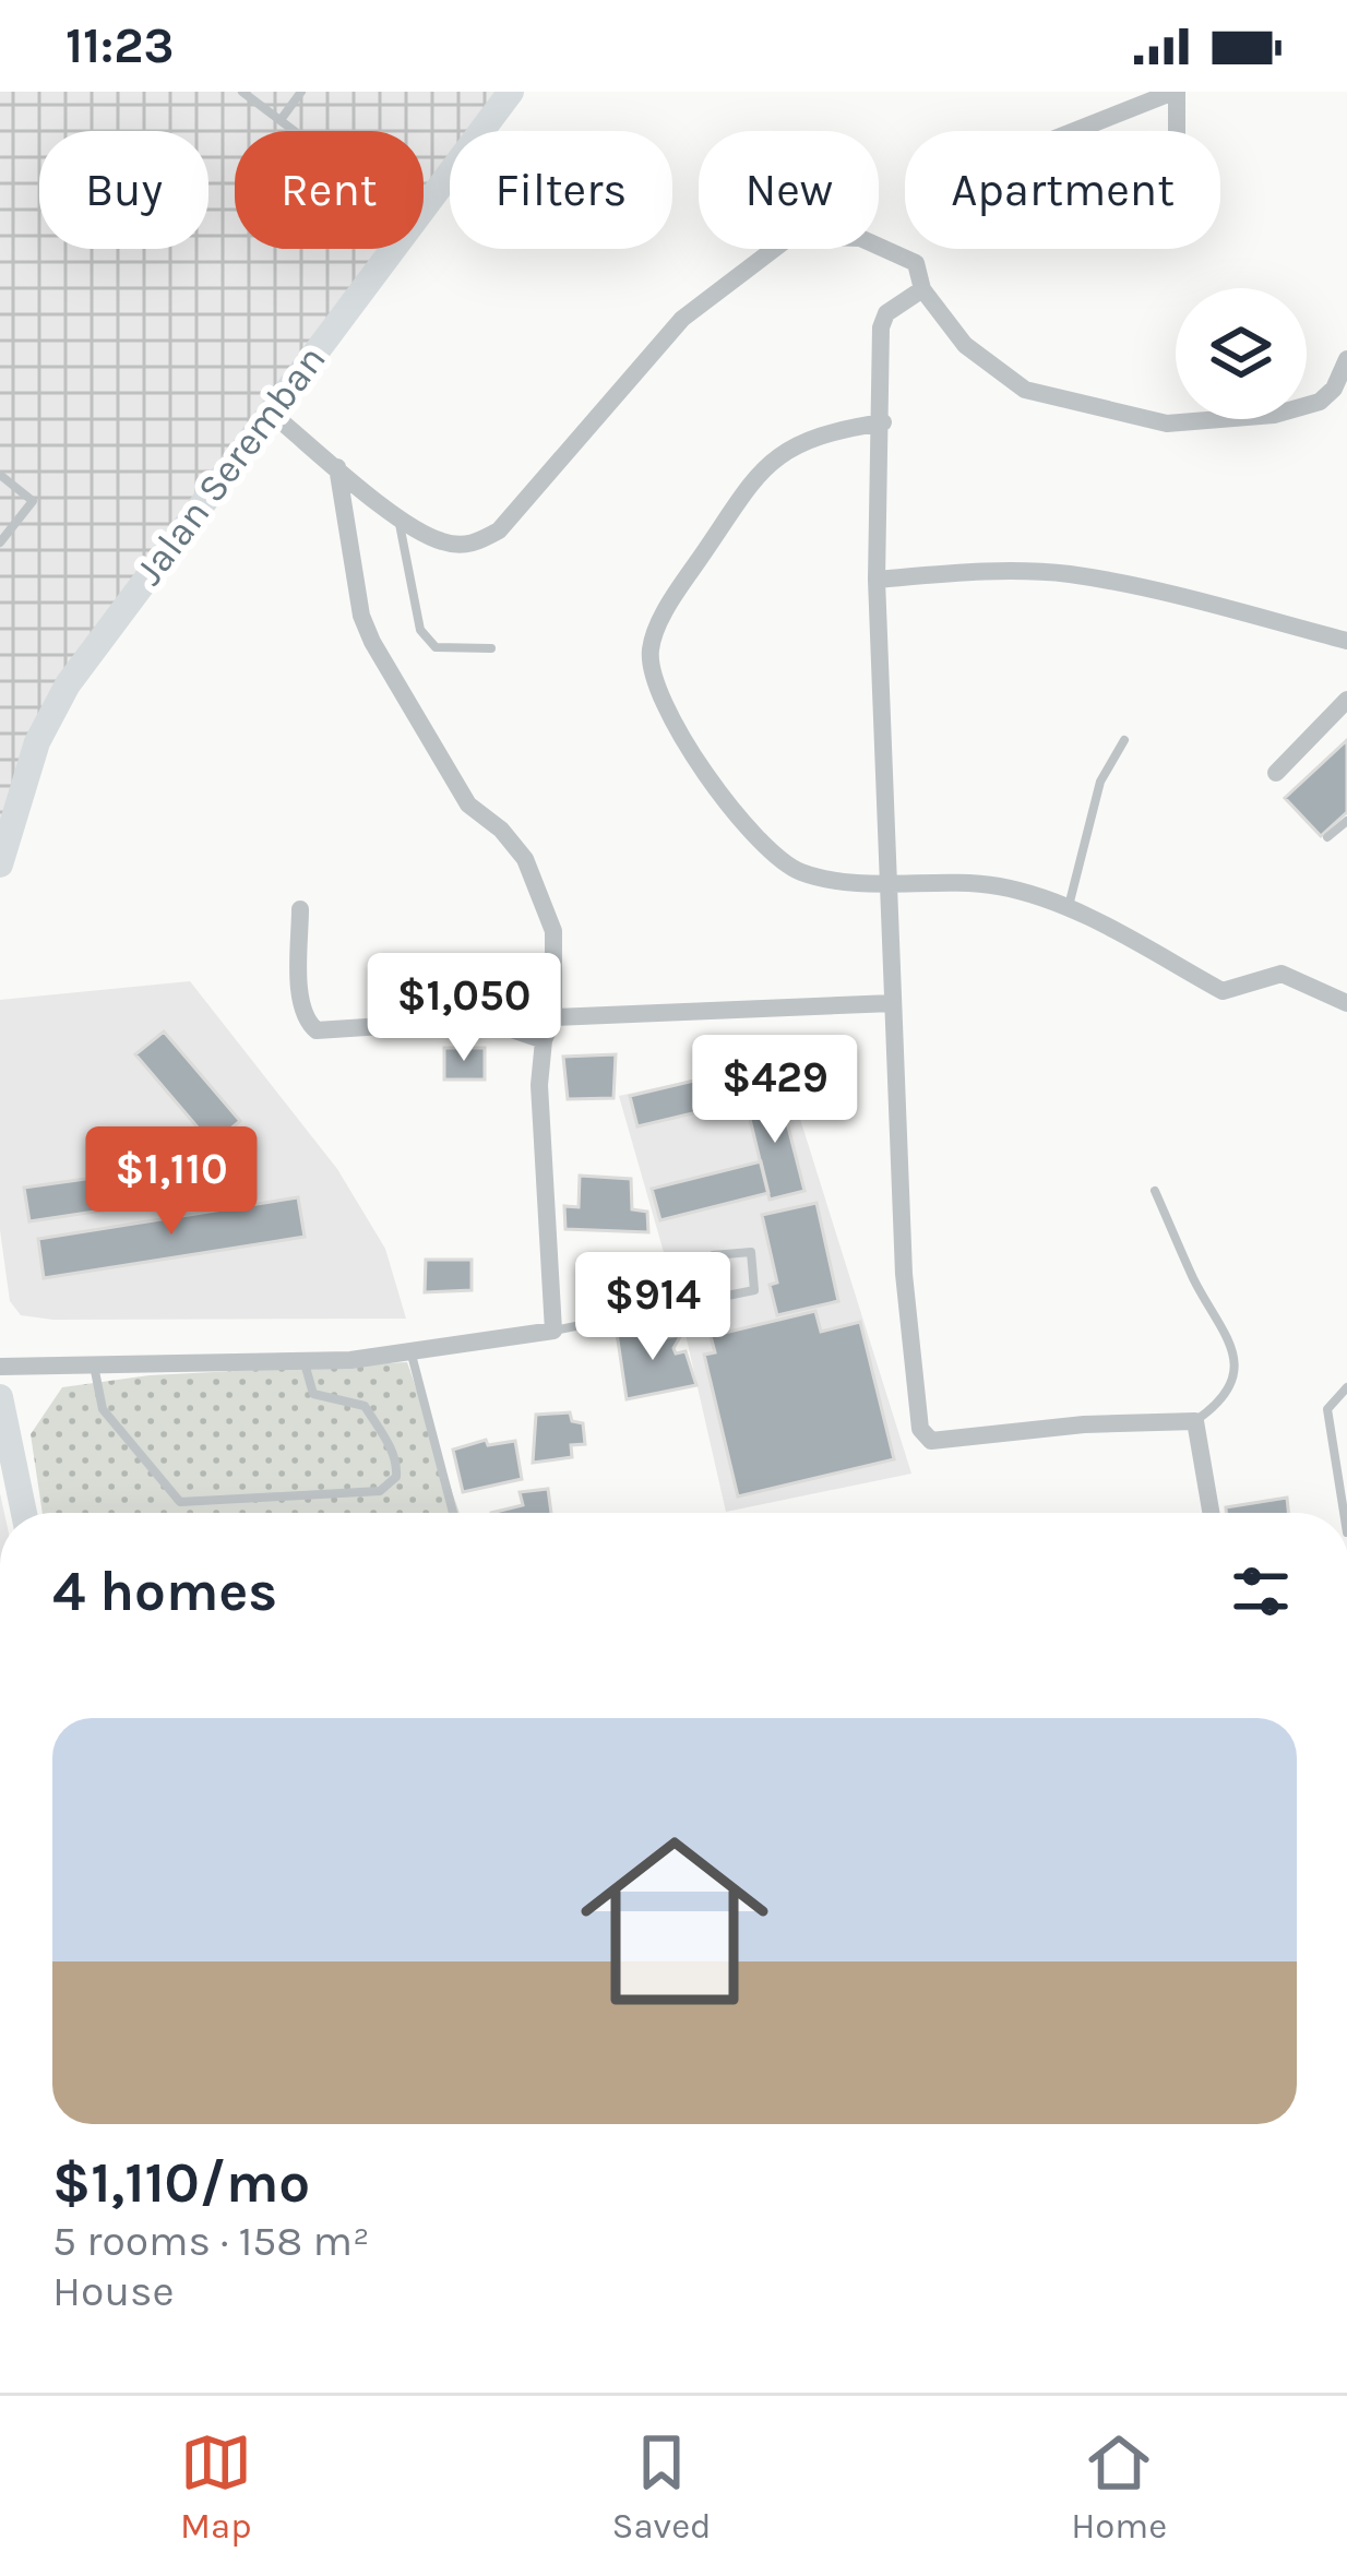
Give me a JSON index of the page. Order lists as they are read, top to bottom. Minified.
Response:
{"streets":{"main road":["Jalan Seremban"]},"page":{"status":"11:23","chip":["Buy","Rent","Filters","New","Apartment"],"price":["$1,050","$429","$1,110","$914"],"heading":"4 homes","list":[{"name":"$1,110/mo","note":"5 rooms · 158 m² · House"}],"tabs":["Map","Saved","Home"]}}
